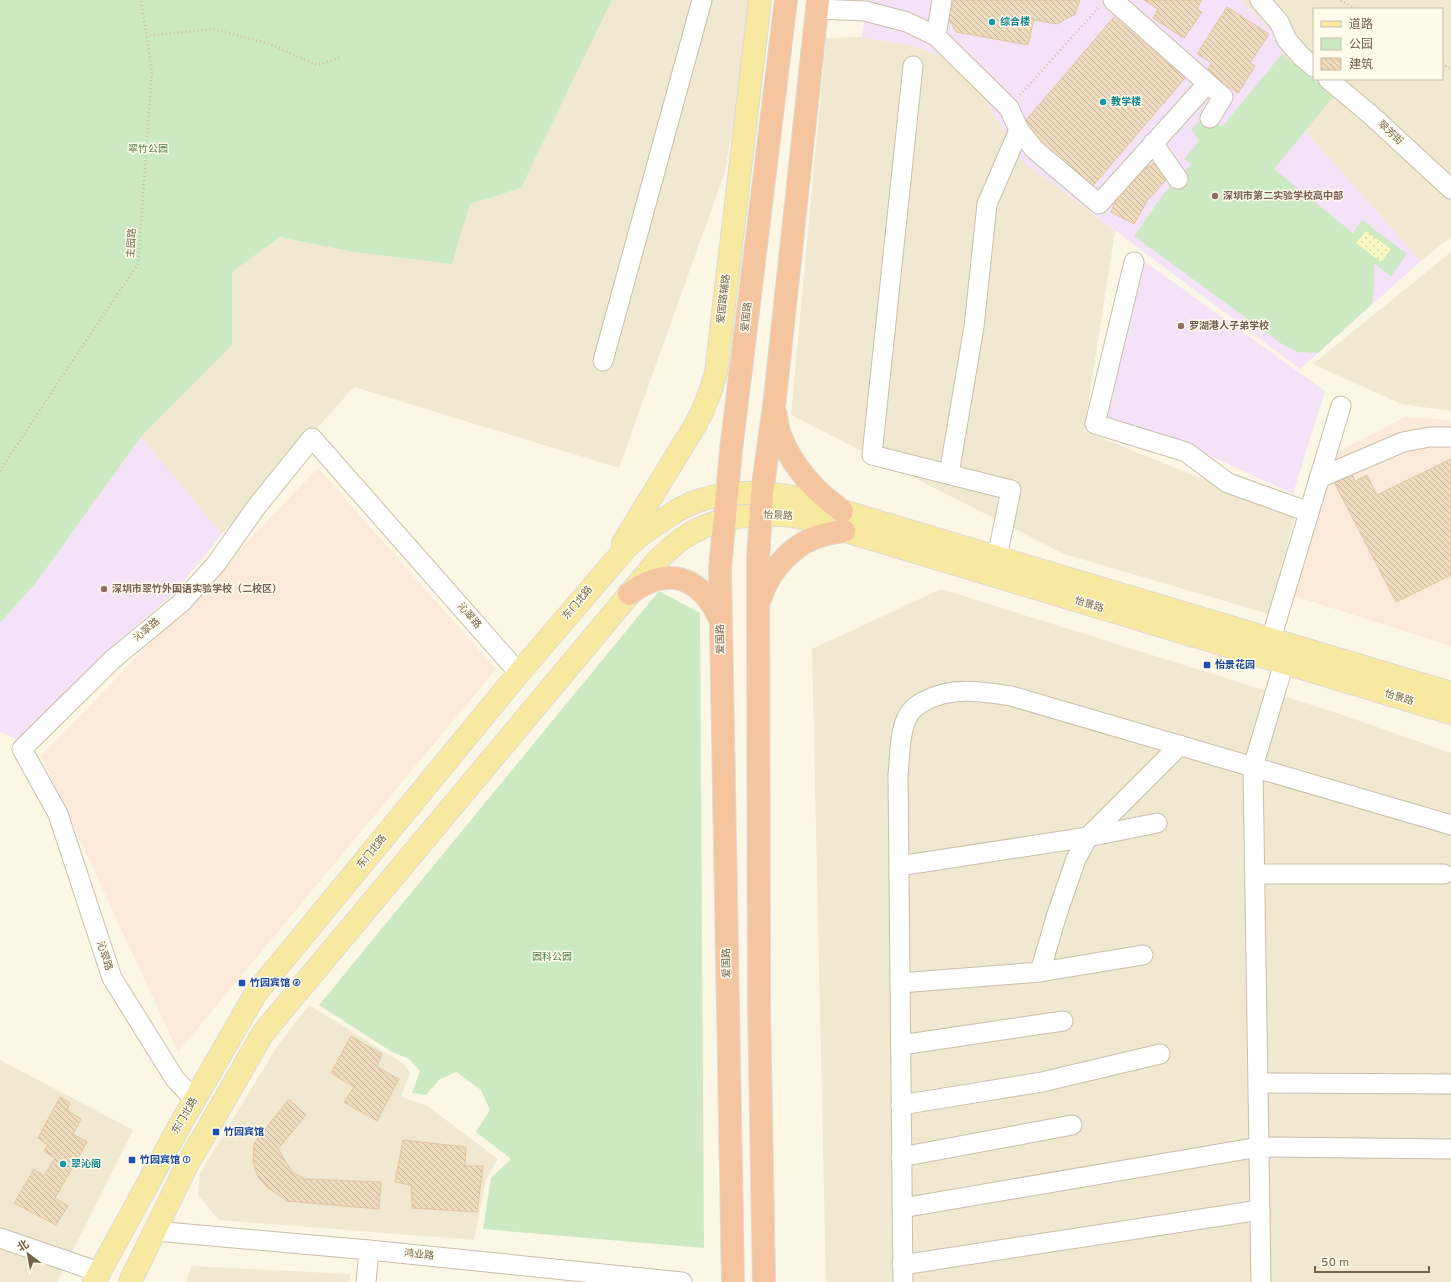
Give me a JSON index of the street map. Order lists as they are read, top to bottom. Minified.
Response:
{"streets":{"highway":["爱国路"],"main road":["爱国路辅路","怡景路","东门北路"],"street":["翠芳街","沁翠路","鸿业路"],"path":["主园路"]},"crossings":[["爱国路辅路","东门北路"],["爱国路","怡景路"],["爱国路","东门北路"],["怡景路","东门北路"],["东门北路","沁翠路"]],"parks":["翠竹公园","园科公园"],"places":{"other":["综合楼","教学楼","深圳市第二实验学校高中部","罗湖港人子弟学校","深圳市翠竹外国语实验学校（二校区）","翠沁阁"],"transit":["怡景花园","竹园宾馆 ②","竹园宾馆","竹园宾馆 ①"]},"legend":["道路","公园","建筑"],"scale_bar":"50 m","north":"top left"}
